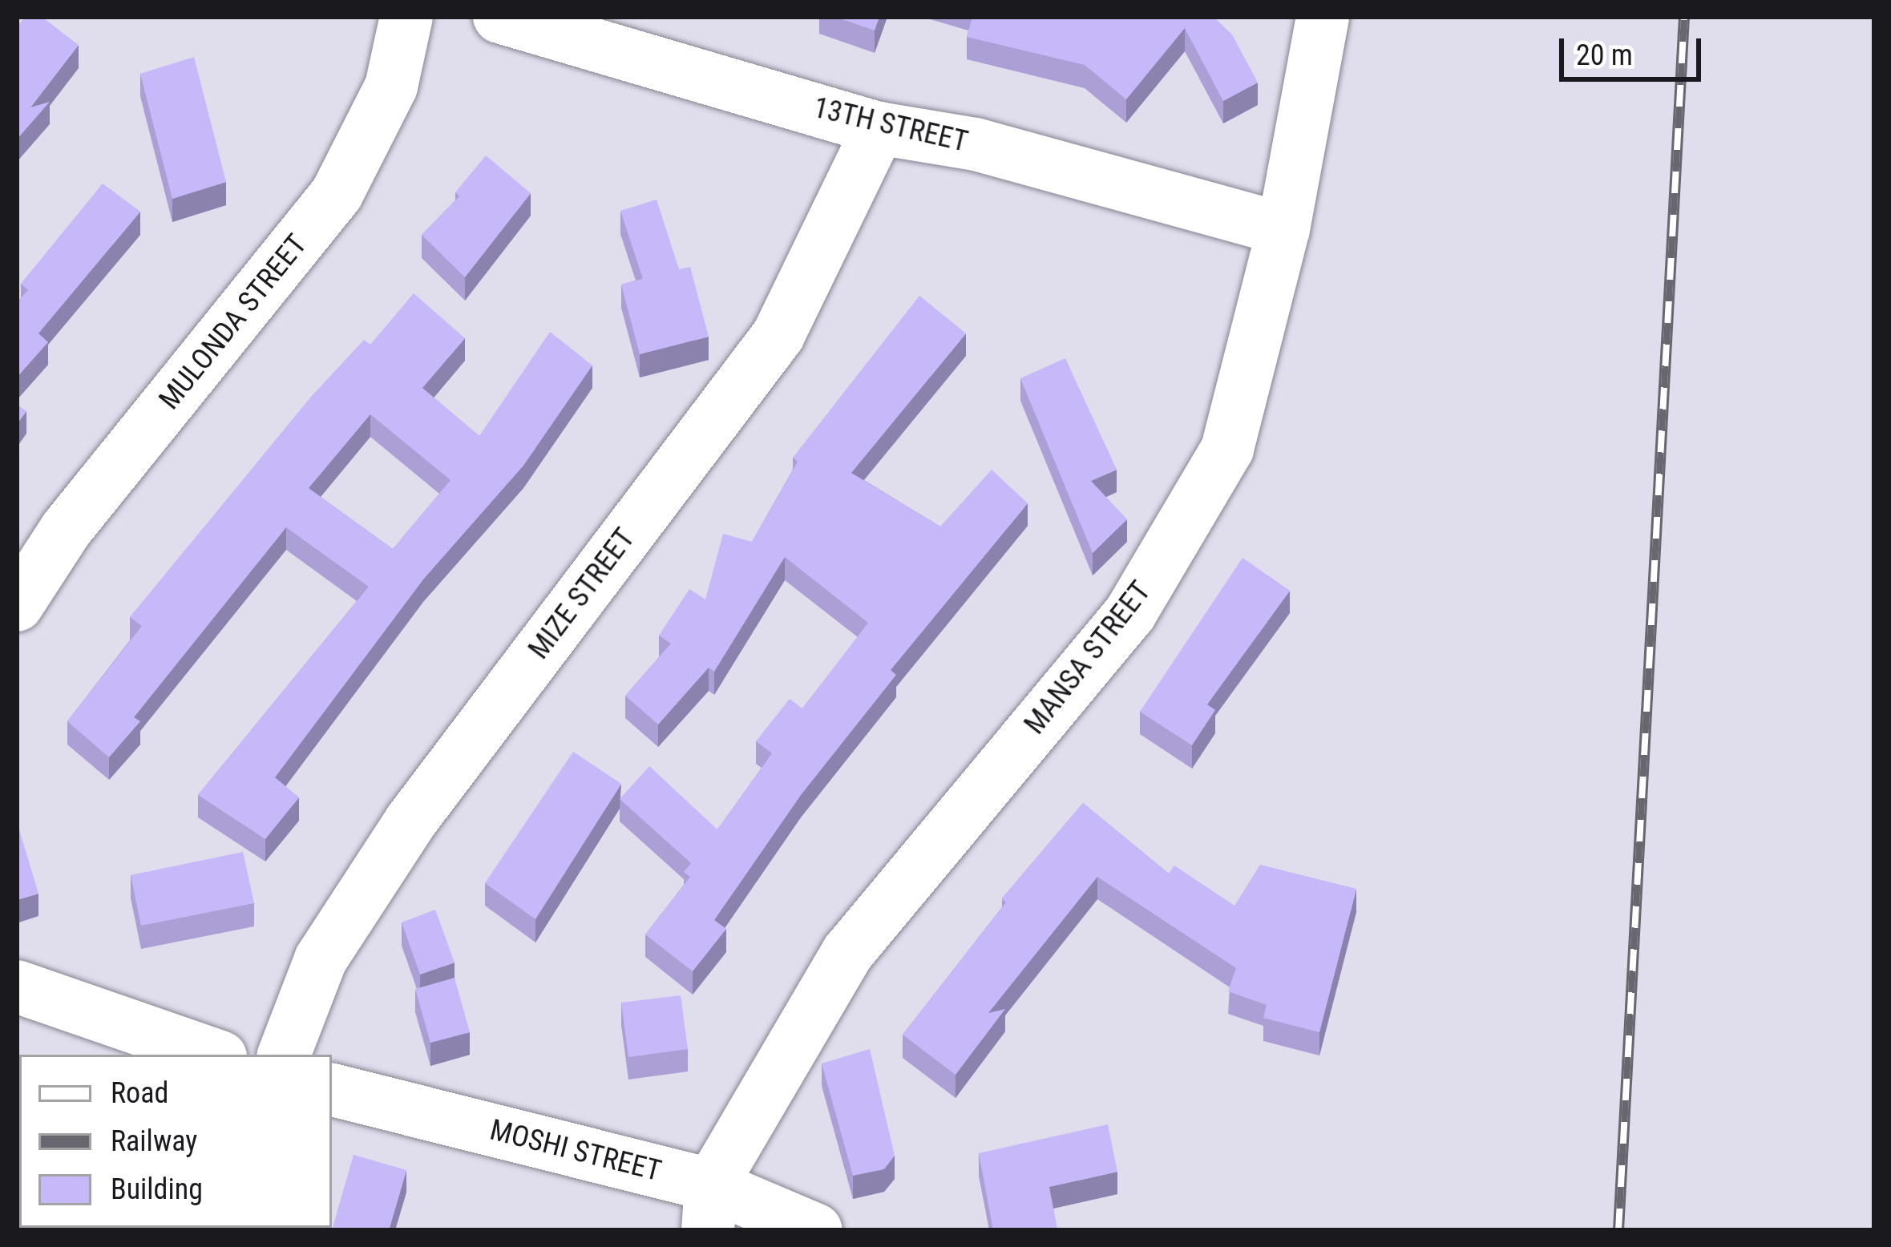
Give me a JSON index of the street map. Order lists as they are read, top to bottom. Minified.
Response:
{"streets":{"street":["13TH STREET","MULONDA STREET","MIZE STREET","MANSA STREET","MOSHI STREET"]},"crossings":[["13TH STREET","MIZE STREET"],["13TH STREET","MANSA STREET"],["MANSA STREET","MOSHI STREET"]],"legend":["Road","Railway","Building"],"scale_bar":"20 m"}
